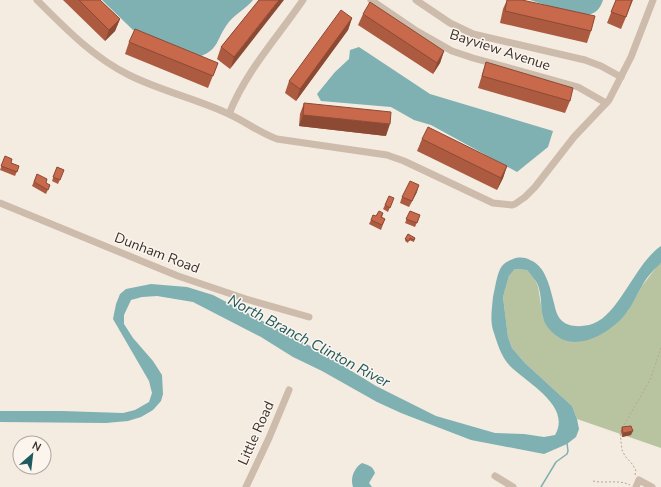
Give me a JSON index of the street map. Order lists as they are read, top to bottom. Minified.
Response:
{"streets":{"street":["Bayview Avenue","Dunham Road","Little Road"]},"water":["North Branch Clinton River"],"north":"top right"}
